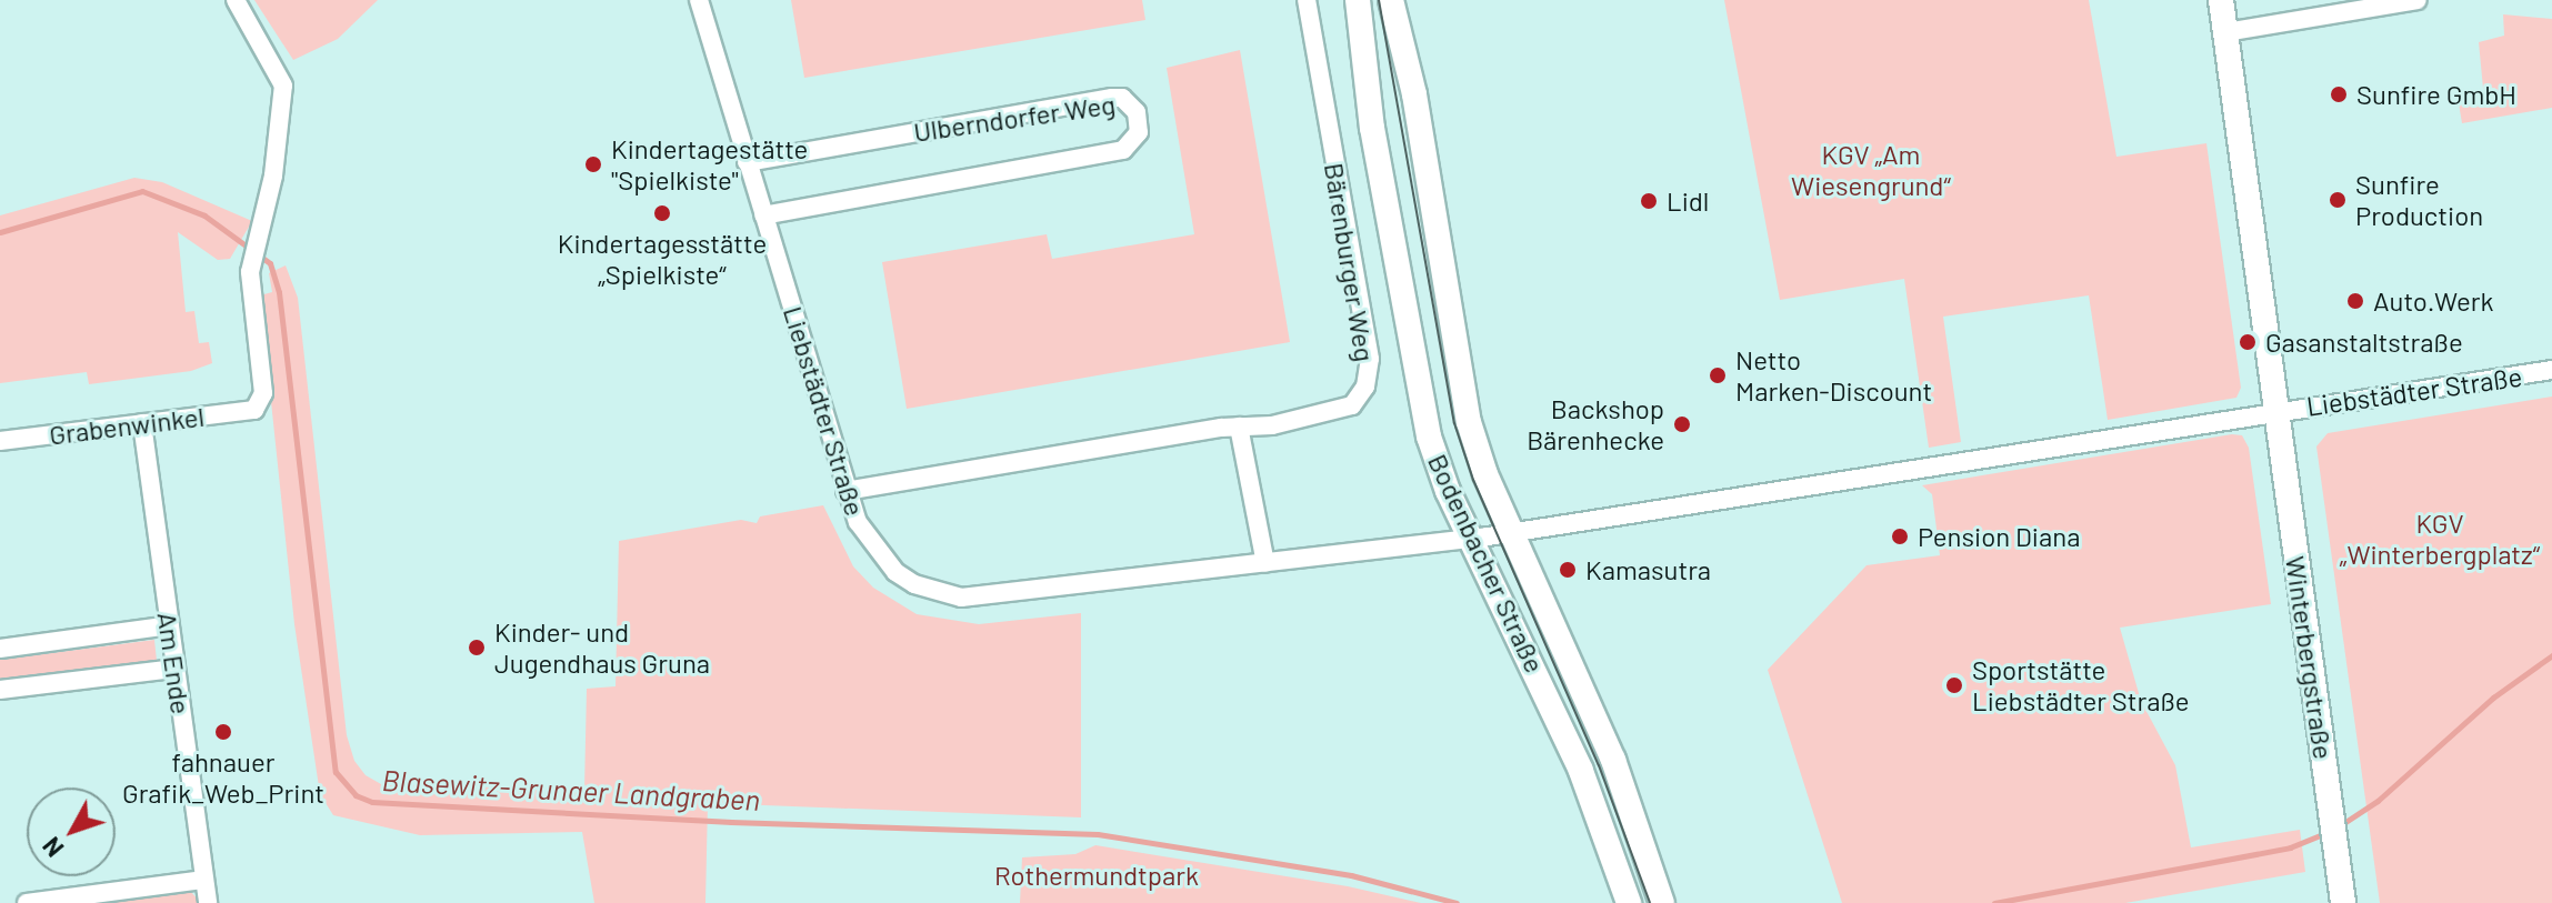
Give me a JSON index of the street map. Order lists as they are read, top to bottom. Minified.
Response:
{"streets":{"street":["Ulberndorfer Weg","Bärenburger Weg","Liebstädter Straße","Grabenwinkel","Bodenbacher Straße","Winterbergstraße","Am Ende"]},"crossings":[["Ulberndorfer Weg","Liebstädter Straße"],["Bärenburger Weg","Liebstädter Straße"],["Liebstädter Straße","Bodenbacher Straße"],["Liebstädter Straße","Winterbergstraße"],["Grabenwinkel","Am Ende"]],"water":["Blasewitz‐Grunaer Landgraben"],"parks":["KGV „Am Wiesengrund“","KGV „Winterbergplatz“","Rothermundtpark"],"places":["Sunfire GmbH","Kindertagestätte \"Spielkiste\"","Sunfire Production","Lidl","Kindertagesstätte „Spielkiste“","Auto.Werk","Gasanstaltstraße","Netto Marken-Discount","Backshop Bärenhecke","Pension Diana","Kamasutra","Kinder- und Jugendhaus Gruna","Sportstätte Liebstädter Straße","fahnauer Grafik_Web_Print"],"north":"bottom left"}
